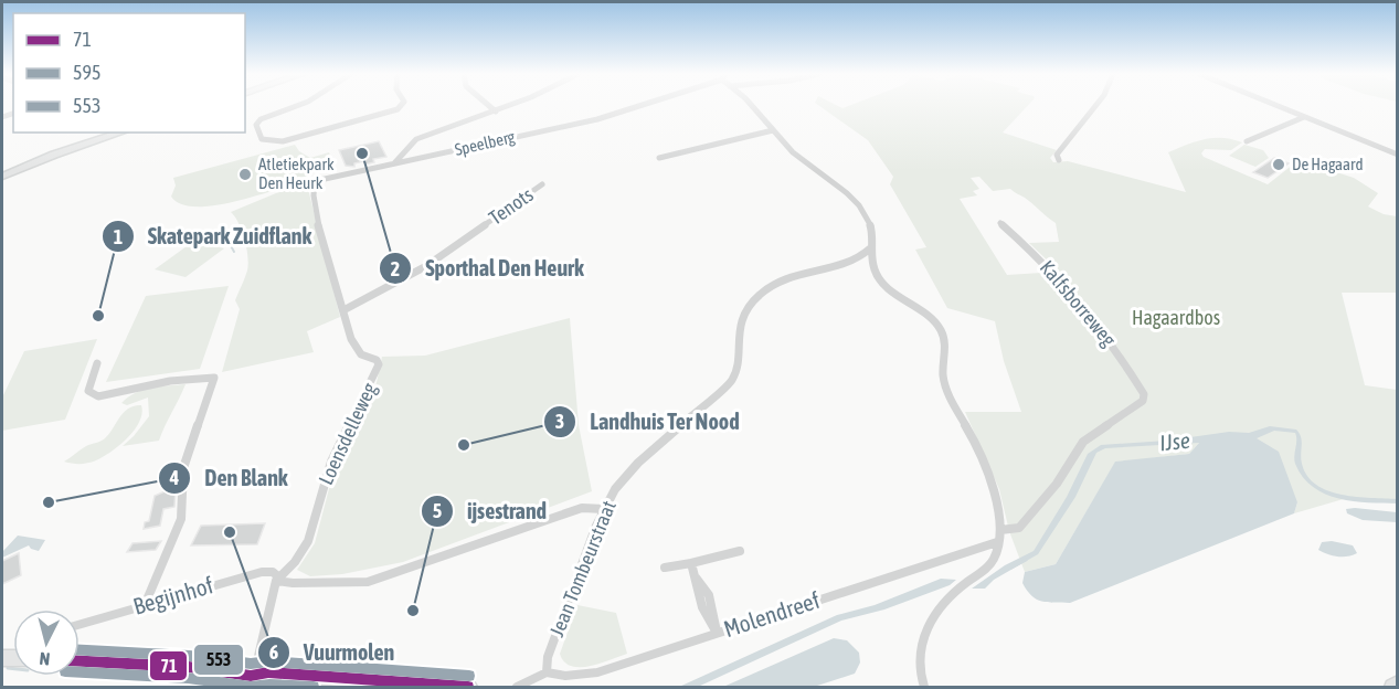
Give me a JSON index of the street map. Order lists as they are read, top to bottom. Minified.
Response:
{"streets":{"street":["Speelberg","Tenots","Kalfsborreweg","Loensdelleweg","Jean Tombeurstraat","Begijnhof","Molendreef"]},"crossings":[["Speelberg","Loensdelleweg"],["Tenots","Loensdelleweg"],["Loensdelleweg","Begijnhof"],["Jean Tombeurstraat","Begijnhof"],["Jean Tombeurstraat","Molendreef"]],"water":["IJse"],"parks":["Hagaardbos"],"places":["Sporthal Den Heurk","De Hagaard","Atletiekpark Den Heurk","Skatepark Zuidflank","Landhuis Ter Nood","Den Blank","Vuurmolen","ijsestrand"],"lines":["transit line 553","transit line 71","transit line 595"],"legend":["71","595","553"],"north":"bottom"}
